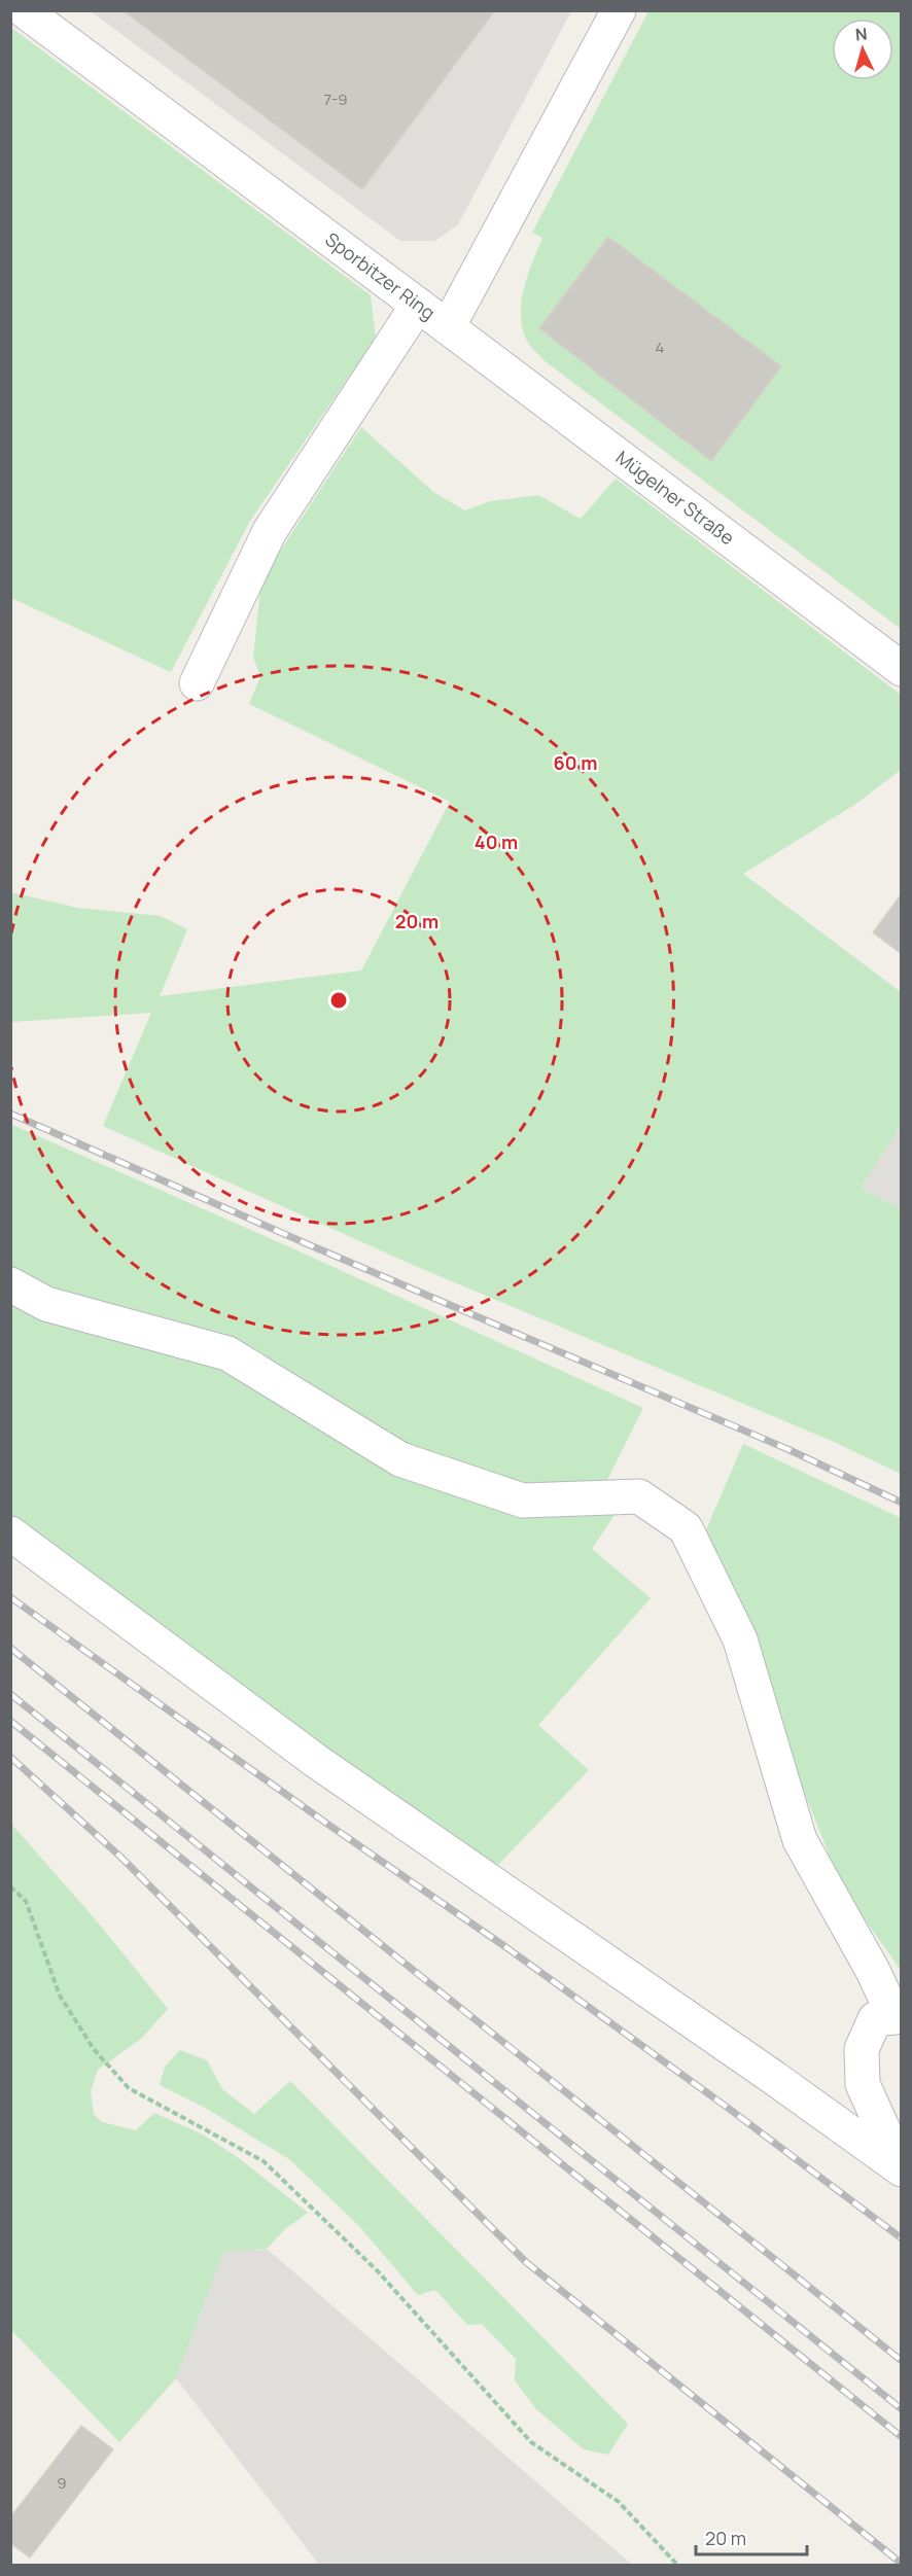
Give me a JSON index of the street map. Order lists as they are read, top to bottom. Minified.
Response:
{"streets":{"street":["Sporbitzer Ring","Mügelner Straße"]},"crossings":[["Sporbitzer Ring","Mügelner Straße"]],"house_numbers":["7-9","4","9"],"scale_bar":"20 m","north":"top","rings":["60 m","40 m","20 m"]}
